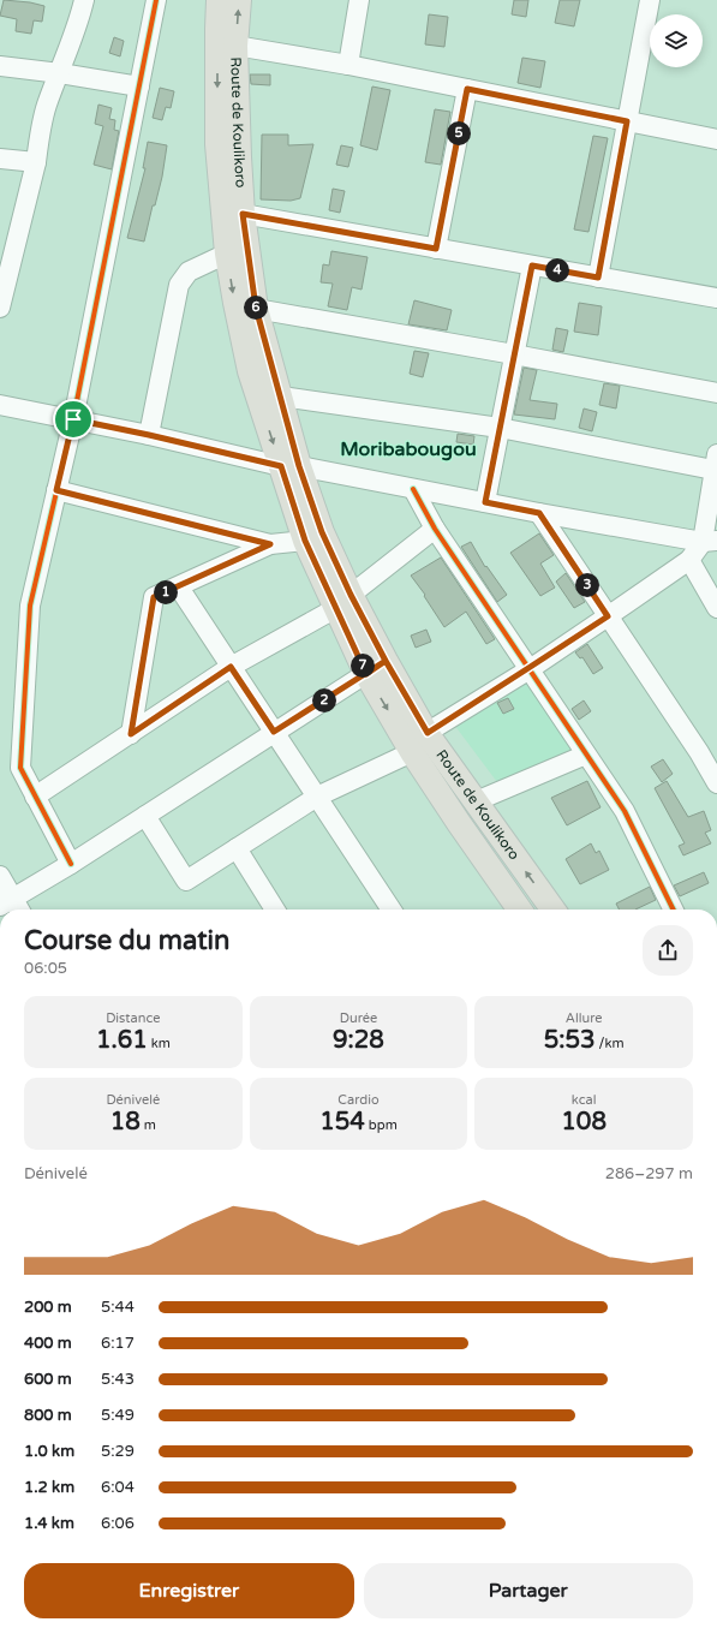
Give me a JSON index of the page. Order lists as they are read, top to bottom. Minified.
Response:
{"streets":{"main road":["Route de Koulikoro"]},"districts":["Moribabougou"],"page":{"pins":["5","4","6","3","1","7","2"],"heading":["Course du matin","06:05"],"stats":[["Distance","1.61 km"],["Durée","9:28"],["Allure","5:53 /km"],["Dénivelé","18 m"],["Cardio","154 bpm"],["kcal","108"]],"chart":["Dénivelé","286–297 m"],"list":[{"name":"200 m","note":"5:44"},{"name":"400 m","note":"6:17"},{"name":"600 m","note":"5:43"},{"name":"800 m","note":"5:49"},{"name":"1.0 km","note":"5:29"},{"name":"1.2 km","note":"6:04"},{"name":"1.4 km","note":"6:06"}],"buttons":["Enregistrer","Partager"]}}
